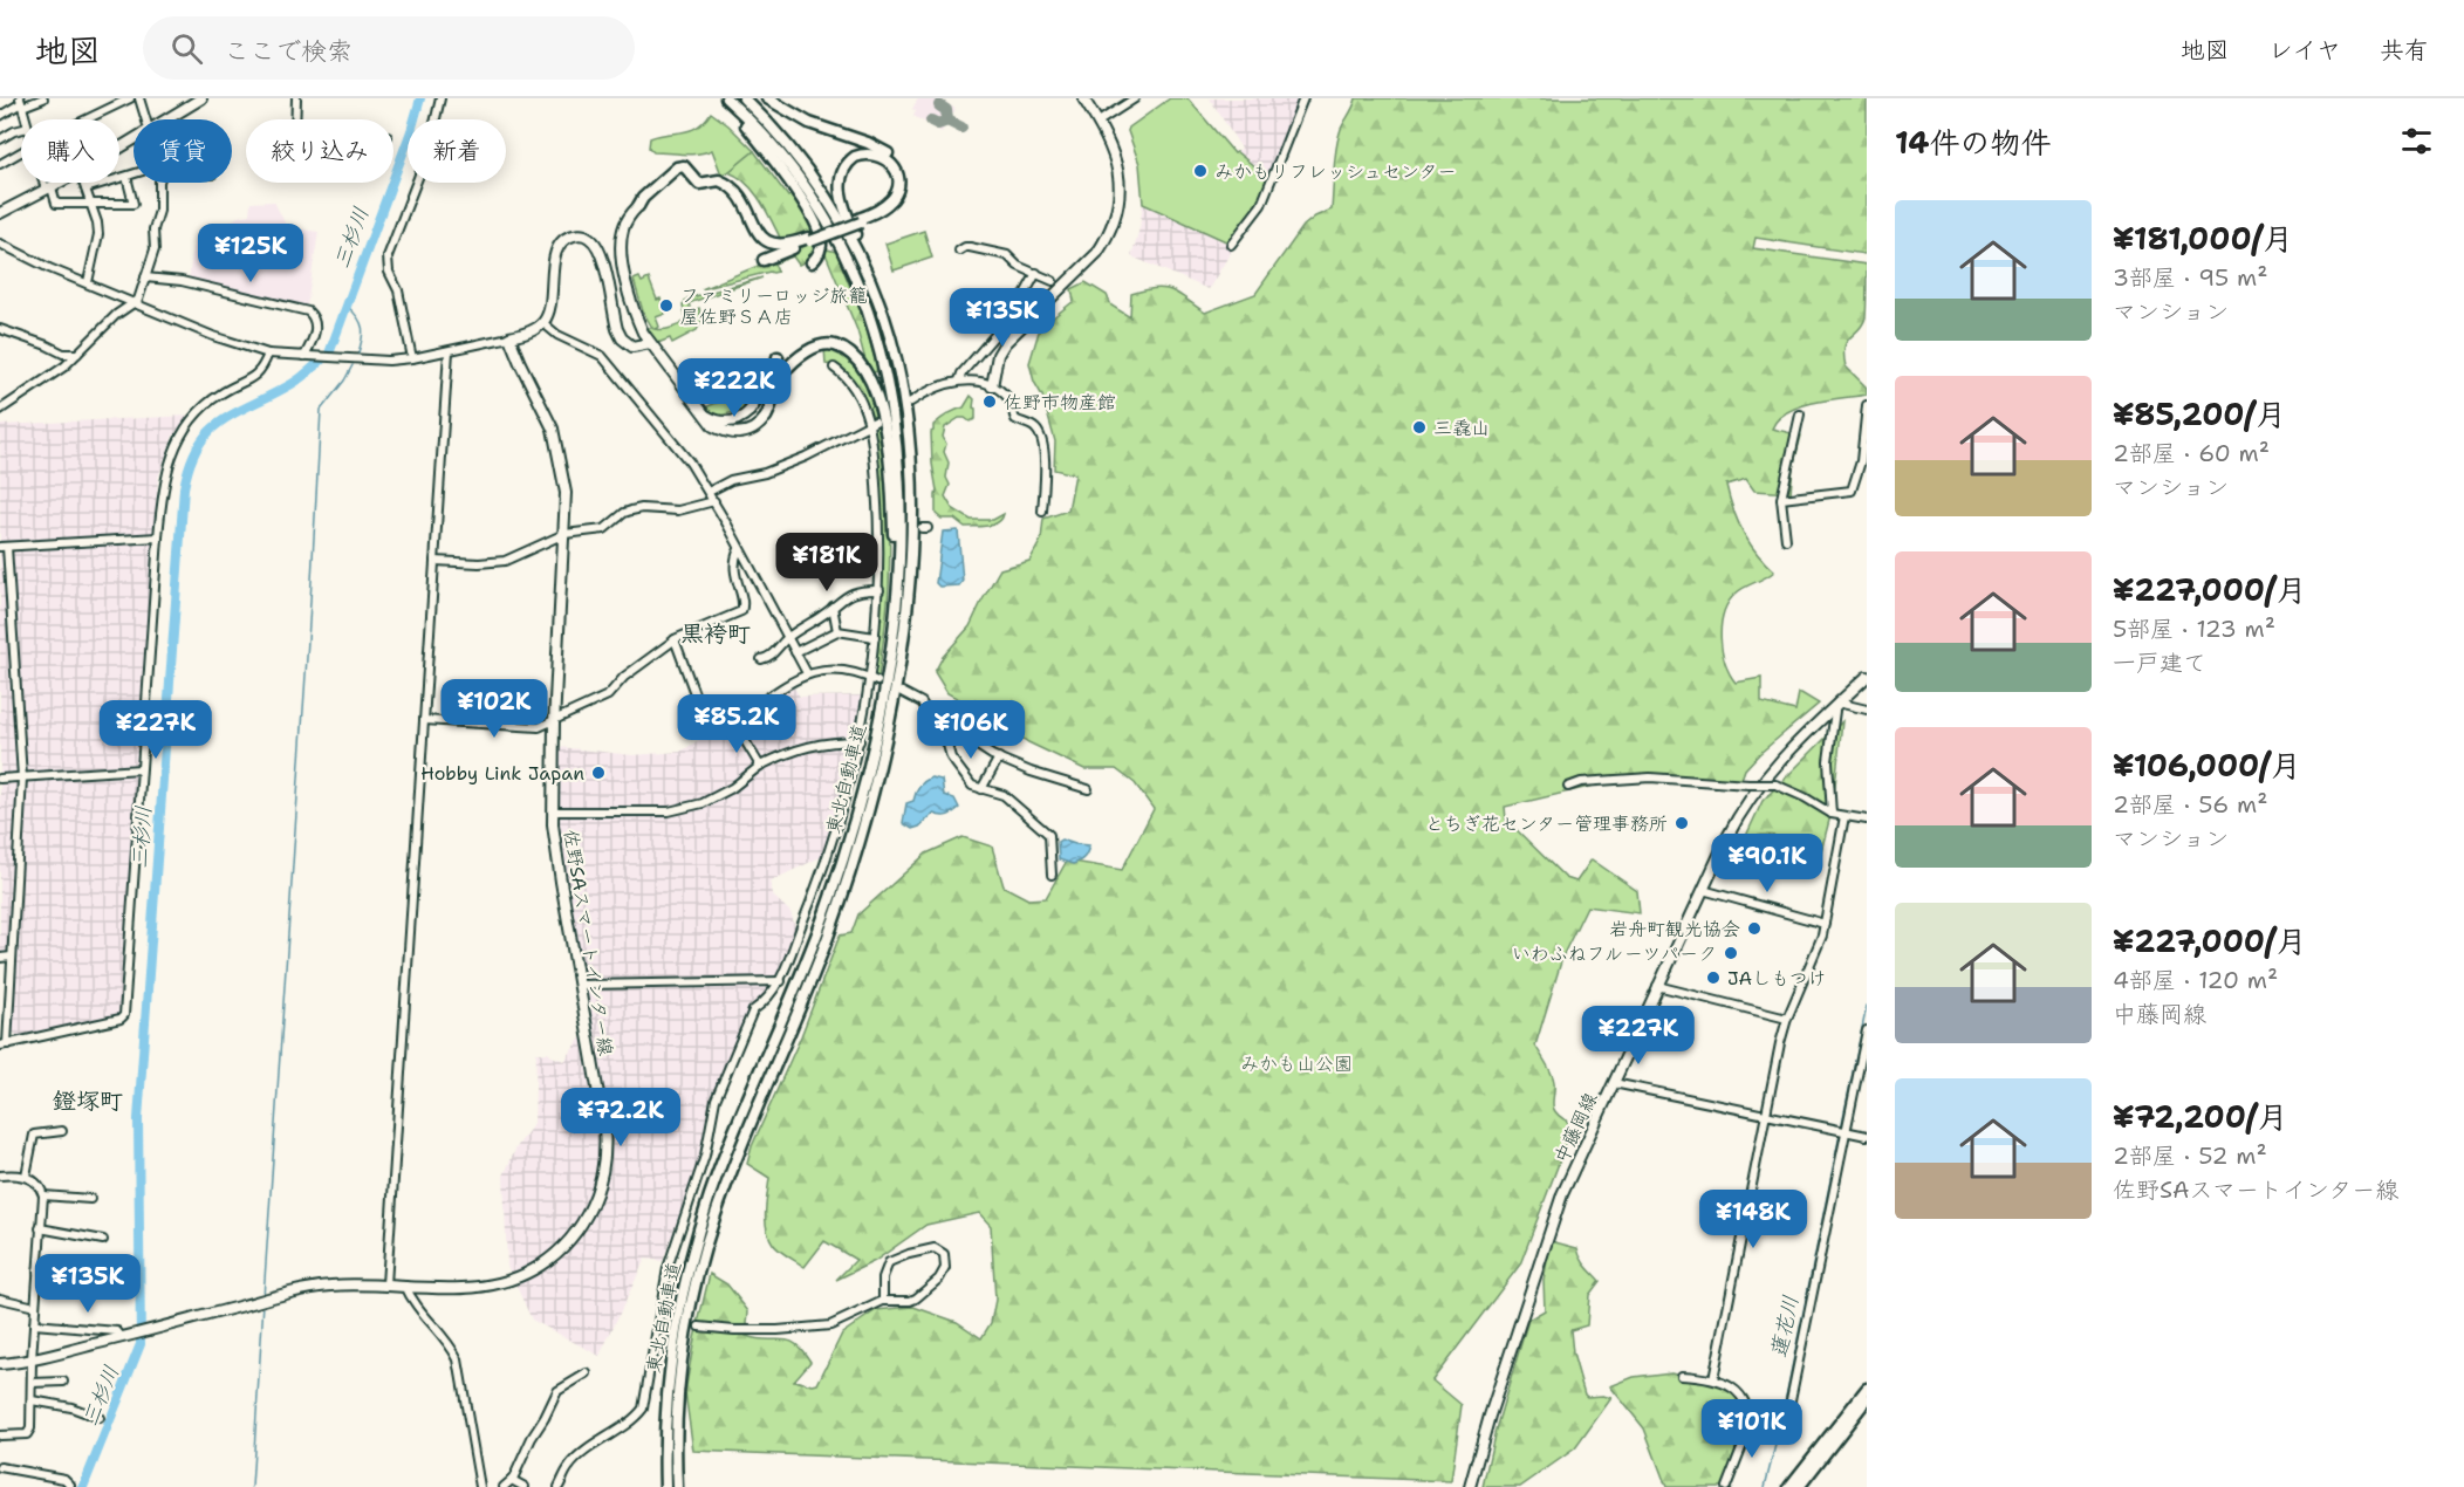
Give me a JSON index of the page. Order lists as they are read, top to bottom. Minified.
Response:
{"streets":{"highway":["東北自動車道"],"main road":["佐野SAスマートインター線","中藤岡線"]},"districts":["黒袴町","鐙塚町"],"water":["三杉川","蓮花川"],"parks":["みかも山公園"],"places":["みかもリフレッシュセンター","ファミリーロッジ旅籠 屋佐野ＳＡ店","佐野市物産館","三毳山","Hobby Link Japan","とちぎ花センター管理事務所","岩舟町観光協会","いわふねフルーツパーク","JAしもつけ"],"page":{"header":"地図","search":"ここで検索","nav":["地図","レイヤ","共有"],"heading":"14件の物件","chip":["購入","賃貸","絞り込み","新着"],"list":[{"name":"¥181,000/月","note":"3部屋 · 95 m² · マンション"},{"name":"¥85,200/月","note":"2部屋 · 60 m² · マンション"},{"name":"¥227,000/月","note":"5部屋 · 123 m² · 一戸建て"},{"name":"¥106,000/月","note":"2部屋 · 56 m² · マンション"},{"name":"¥227,000/月","note":"4部屋 · 120 m² · 中藤岡線"},{"name":"¥72,200/月","note":"2部屋 · 52 m² · 佐野SAスマートインター線"}],"price":["¥125K","¥135K","¥222K","¥181K","¥102K","¥85.2K","¥227K","¥106K","¥90.1K","¥227K","¥72.2K","¥148K","¥135K","¥101K"]}}
